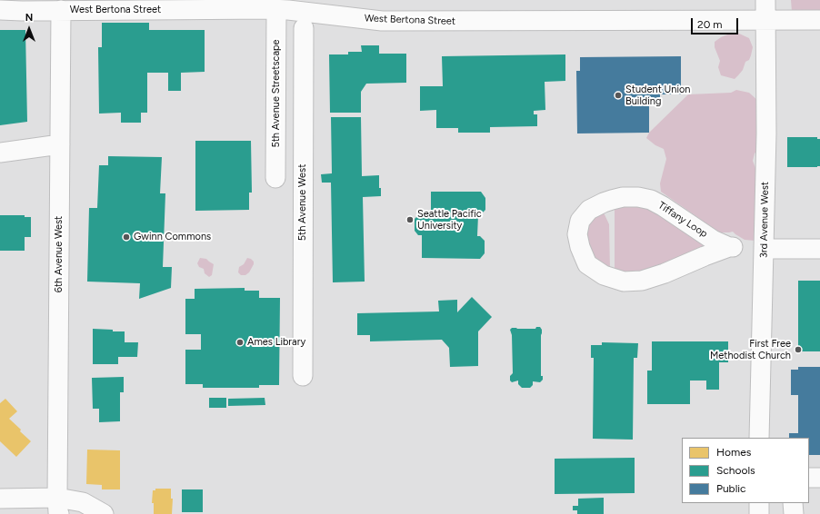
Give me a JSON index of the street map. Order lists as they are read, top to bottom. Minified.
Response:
{"streets":{"street":["West Bertona Street","5th Avenue Streetscape","5th Avenue West","Tiffany Loop","3rd Avenue West","6th Avenue West"]},"crossings":[["West Bertona Street","5th Avenue Streetscape"],["West Bertona Street","3rd Avenue West"],["West Bertona Street","6th Avenue West"]],"places":["Student Union Building","Seattle Pacific University","Gwinn Commons","Ames Library","First Free Methodist Church"],"legend":["Homes","Schools","Public"],"scale_bar":"20 m","north":"top"}
